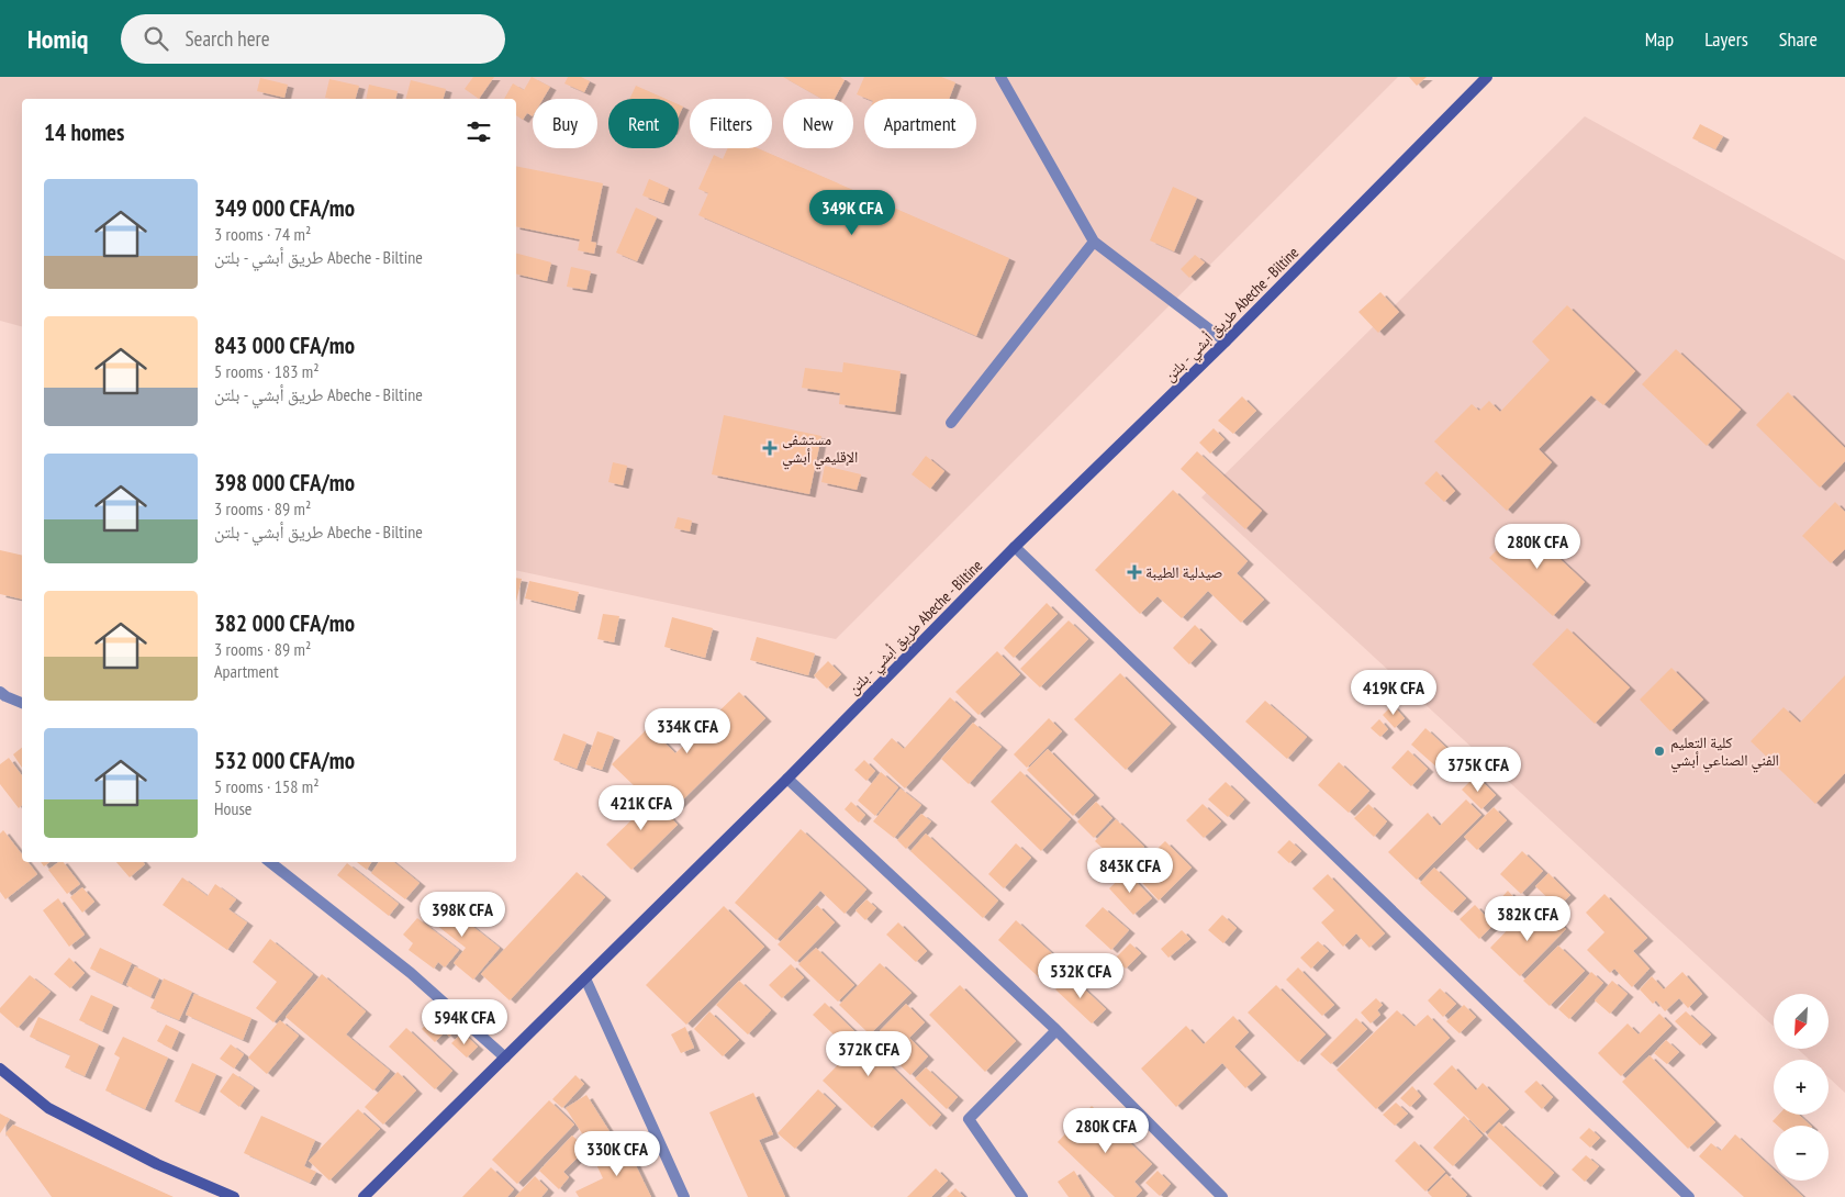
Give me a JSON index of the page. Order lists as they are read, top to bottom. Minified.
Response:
{"streets":{"main road":["طريق أبشي - بلتن Abeche - Biltine"]},"places":{"health":["مستشفى الإقليمي أبشي","صيدلية الطيبة"],"other":["كلية التعليم الفني الصناعي أبشي"]},"north":"bottom left","page":{"header":"Homiq","search":"Search here","nav":["Map","Layers","Share"],"chip":["Buy","Rent","Filters","New","Apartment"],"heading":"14 homes","list":[{"name":"349 000 CFA/mo","note":"3 rooms · 74 m² · طريق أبشي - بلتن Abeche - Biltine"},{"name":"843 000 CFA/mo","note":"5 rooms · 183 m² · طريق أبشي - بلتن Abeche - Biltine"},{"name":"398 000 CFA/mo","note":"3 rooms · 89 m² · طريق أبشي - بلتن Abeche - Biltine"},{"name":"382 000 CFA/mo","note":"3 rooms · 89 m² · Apartment"},{"name":"532 000 CFA/mo","note":"5 rooms · 158 m² · House"}],"price":["349K CFA","280K CFA","419K CFA","334K CFA","375K CFA","421K CFA","843K CFA","398K CFA","382K CFA","532K CFA","594K CFA","372K CFA","280K CFA","330K CFA"],"map_buttons":["+","−"]}}
